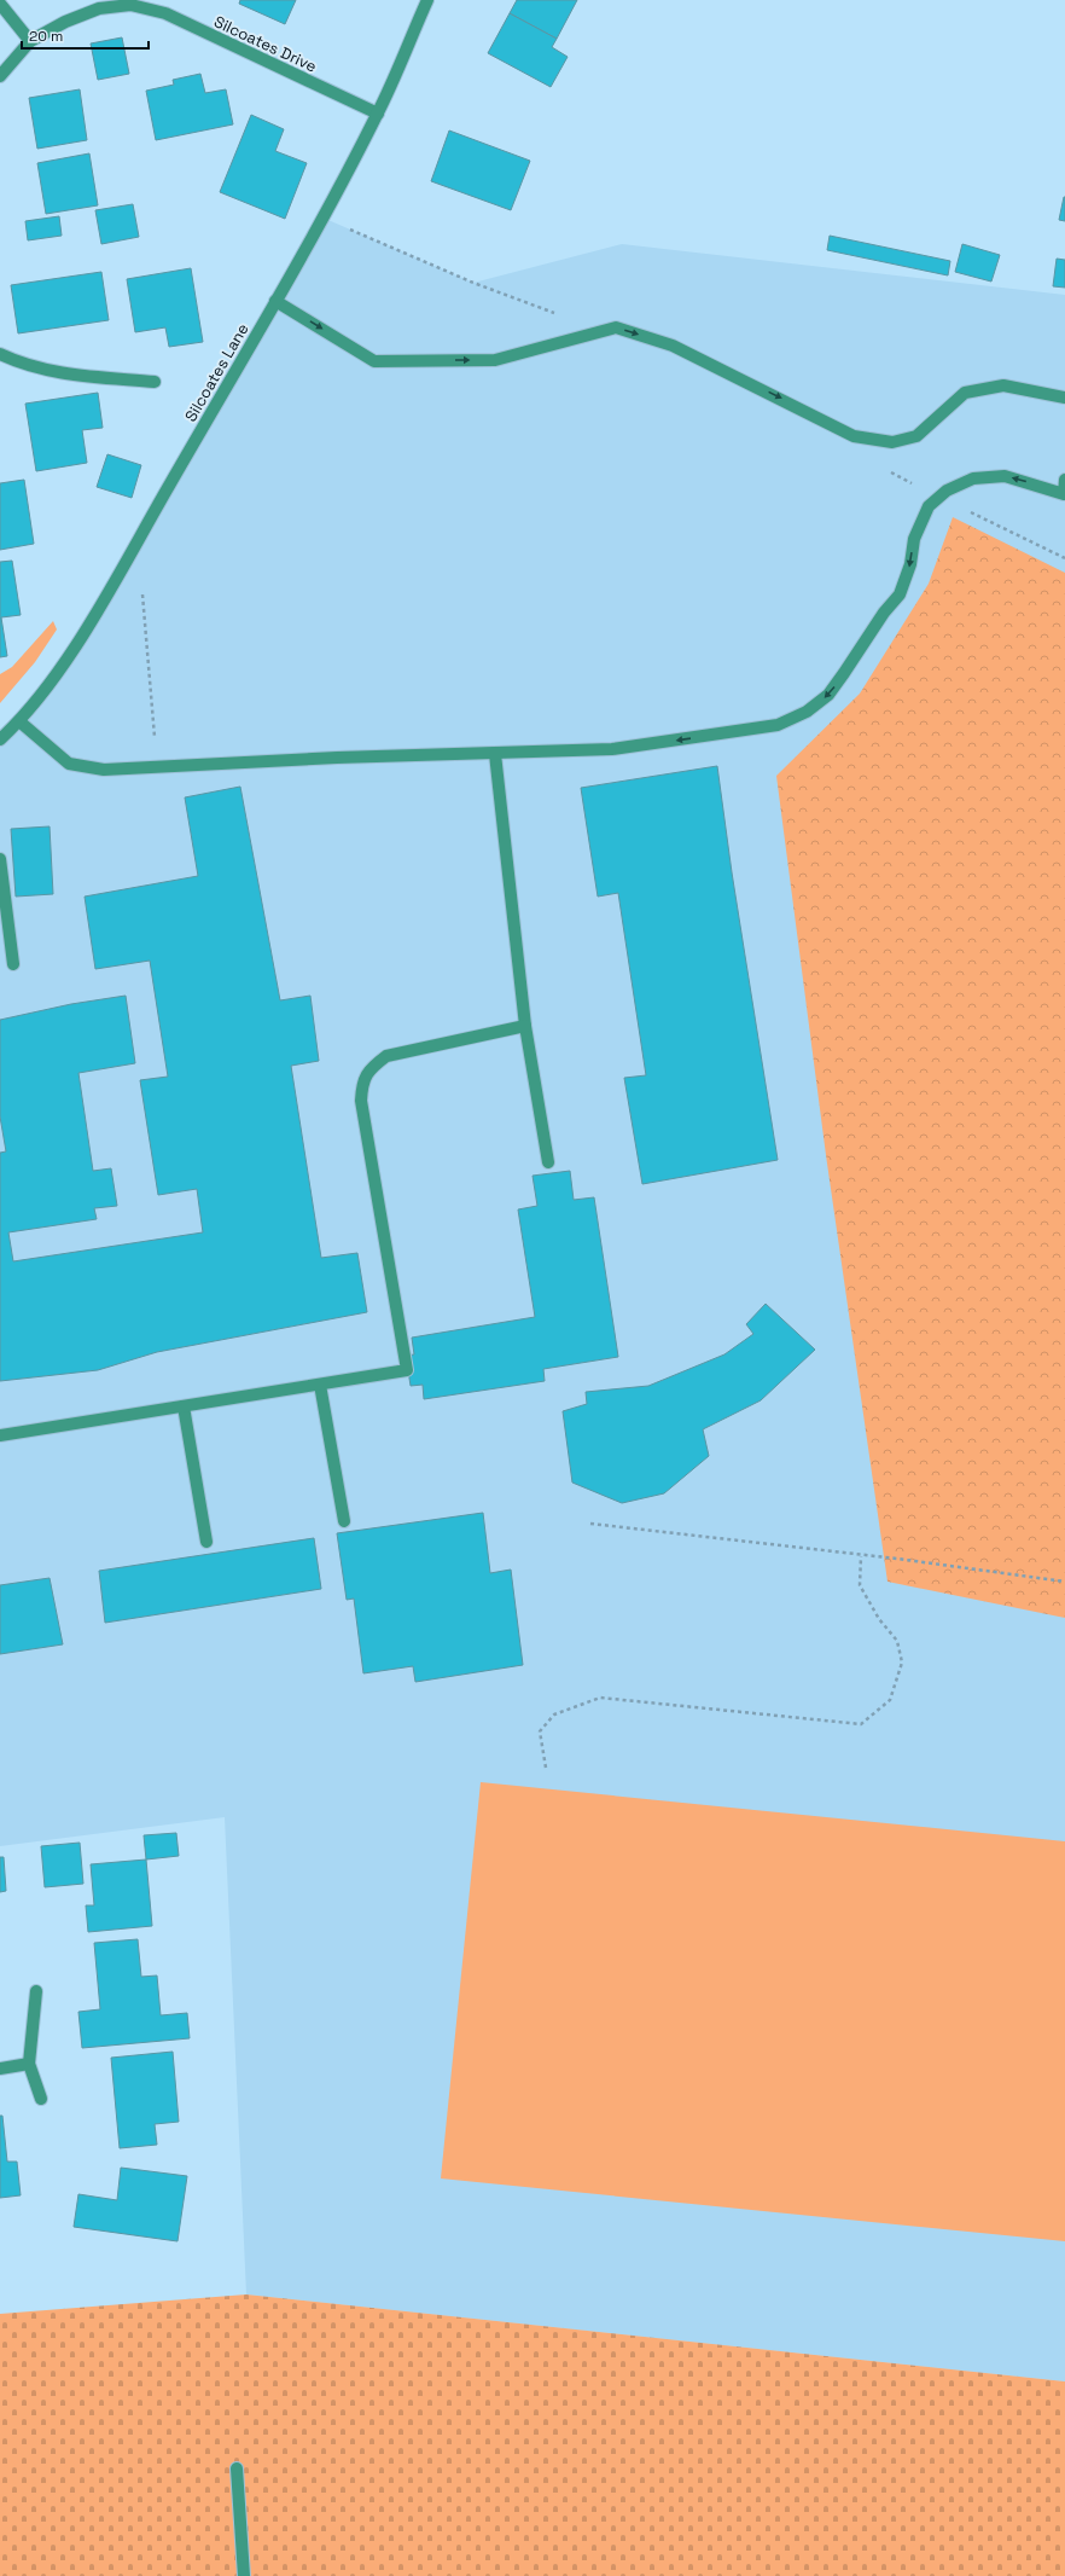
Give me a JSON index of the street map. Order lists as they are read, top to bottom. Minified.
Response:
{"streets":{"street":["Silcoates Drive","Silcoates Lane"]},"crossings":[["Silcoates Drive","Silcoates Lane"]],"scale_bar":"20 m"}
